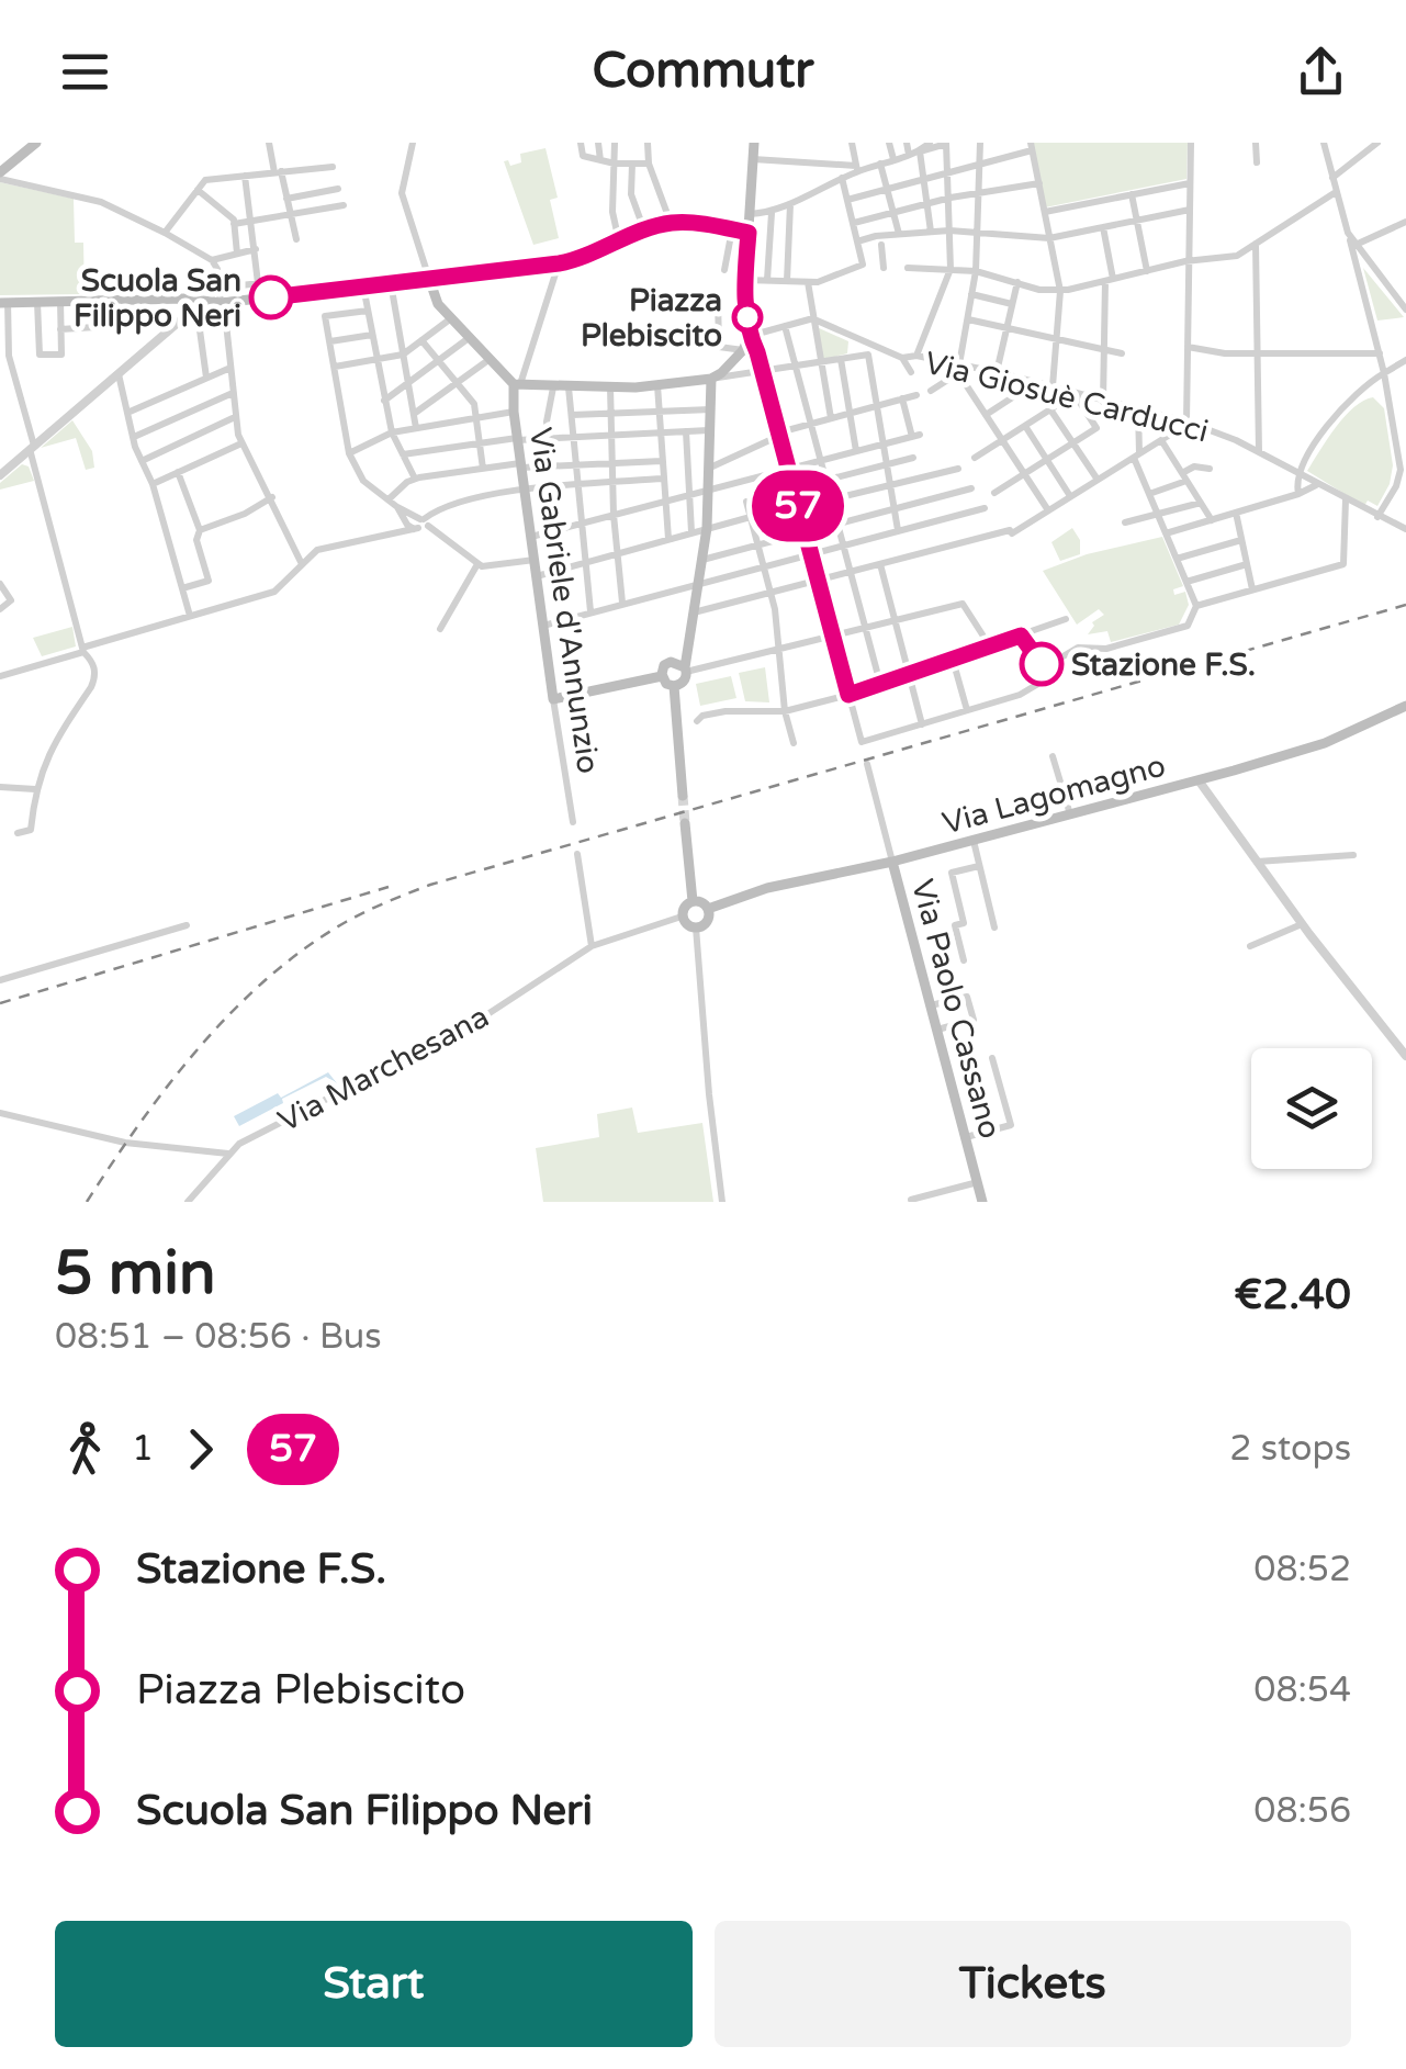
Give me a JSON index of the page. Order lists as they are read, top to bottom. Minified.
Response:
{"streets":{"main road":["Via Gabriele d'Annunzio","Via Lagomagno","Via Paolo Cassano"],"street":["Via Giosuè Carducci","Via Marchesana"]},"crossings":[["Via Lagomagno","Via Paolo Cassano"]],"places":["Scuola San Filippo Neri","Piazza Plebiscito","Stazione F.S."],"lines":["bus line 57"],"page":{"header":"Commutr","on_map":"57","heading":["5 min","08:51 – 08:56 · Bus","€2.40"],"legs":["1","57","2 stops"],"list":[{"name":"Stazione F.S.","value":"08:52"},{"name":"Piazza Plebiscito","value":"08:54"},{"name":"Scuola San Filippo Neri","value":"08:56"}],"buttons":["Start","Tickets"]}}
